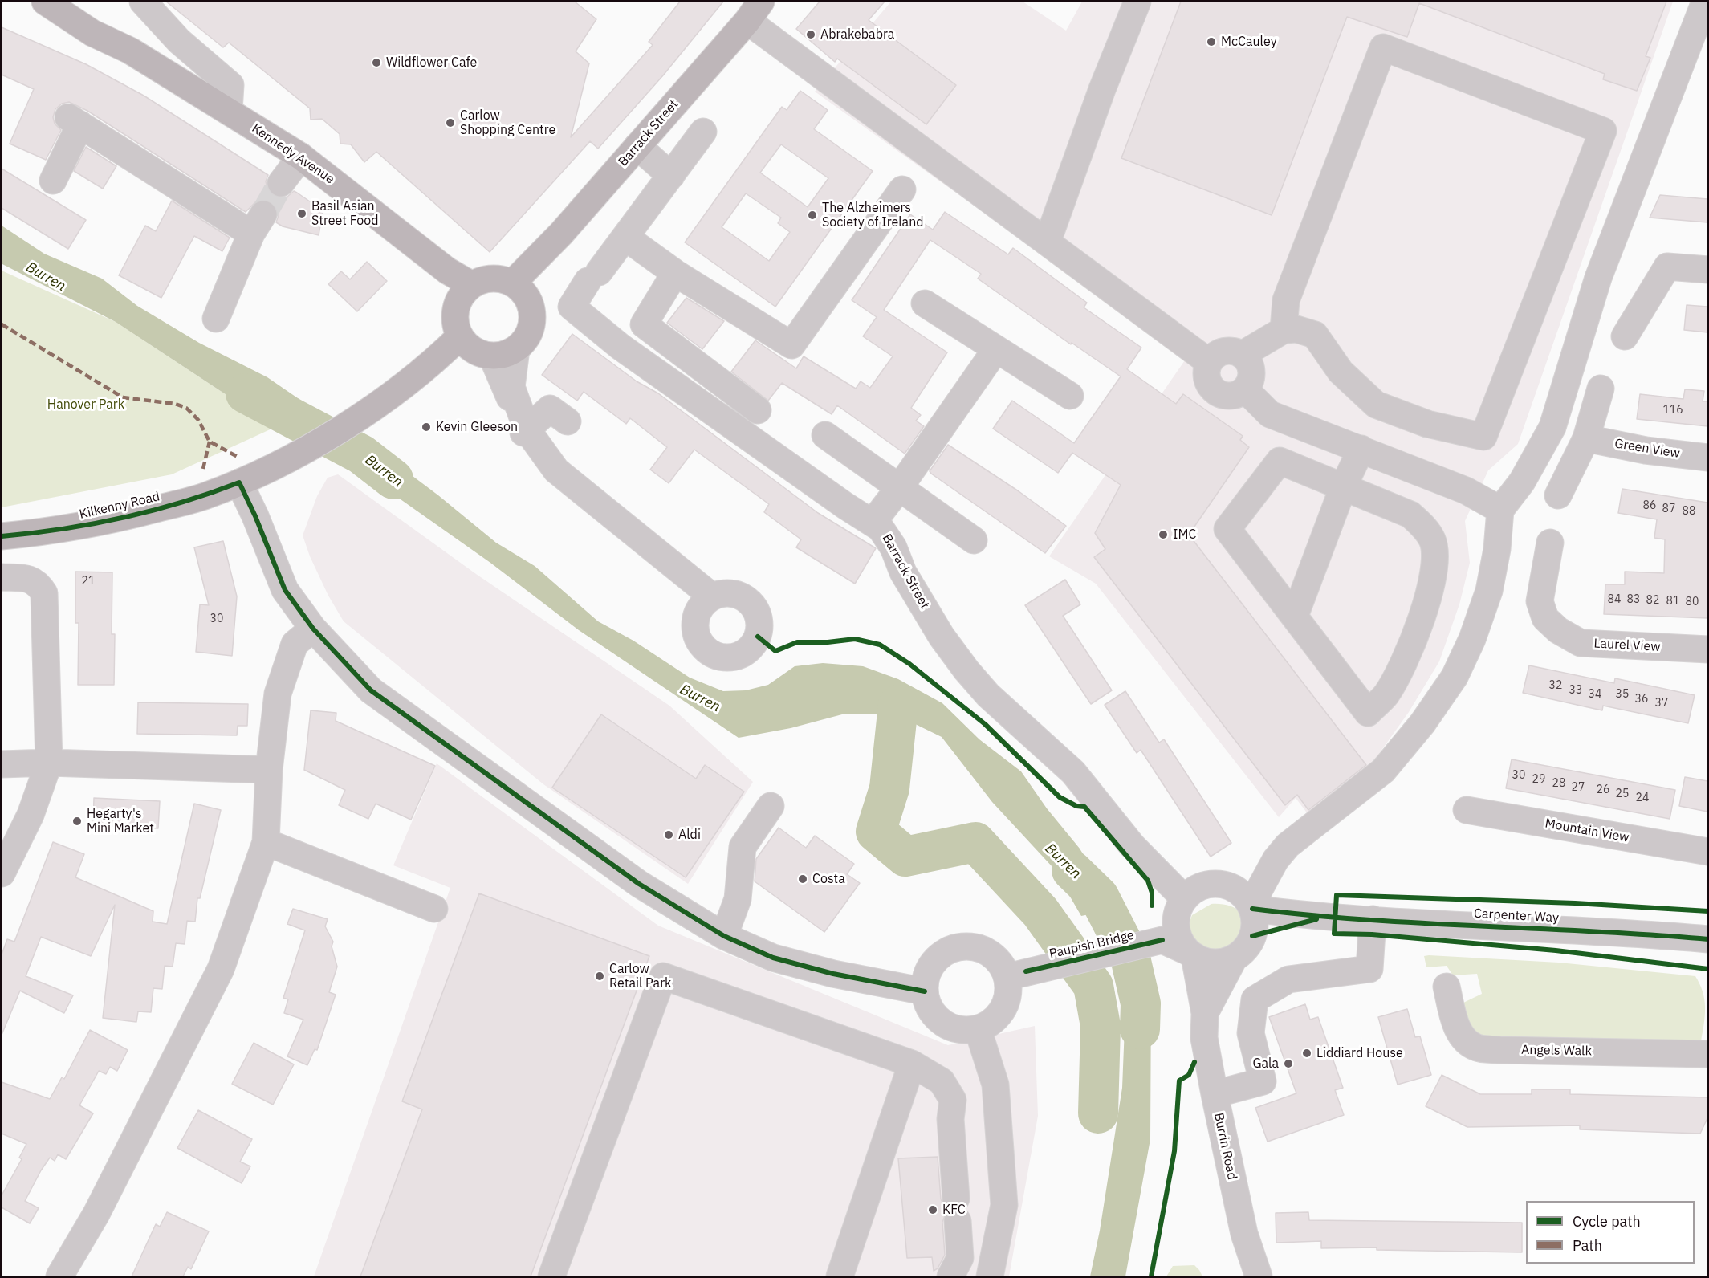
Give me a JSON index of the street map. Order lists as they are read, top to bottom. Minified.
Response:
{"streets":{"main road":["Barrack Street","Kennedy Avenue","Kilkenny Road"],"street":["Green View","Laurel View","Mountain View","Carpenter Way","Paupish Bridge","Angels Walk","Burrin Road"]},"crossings":[["Barrack Street","Kennedy Avenue"],["Barrack Street","Kilkenny Road"],["Barrack Street","Carpenter Way"],["Barrack Street","Paupish Bridge"],["Barrack Street","Burrin Road"],["Kennedy Avenue","Kilkenny Road"],["Carpenter Way","Paupish Bridge"],["Carpenter Way","Burrin Road"],["Paupish Bridge","Burrin Road"]],"water":["Burren"],"parks":["Hanover Park"],"places":["Abrakebabra","McCauley","Wildflower Cafe","Carlow Shopping Centre","Basil Asian Street Food","The Alzheimers Society of Ireland","Kevin Gleeson","IMC","Hegarty's Mini Market","Aldi","Costa","Carlow Retail Park","Liddiard House","Gala","KFC"],"house_numbers":["116","86","87","88","21","84","83","82","81","80","30","32","33","34","35","36","37","30","29","28","27","26","25","24"],"legend":["Cycle path","Path"]}
